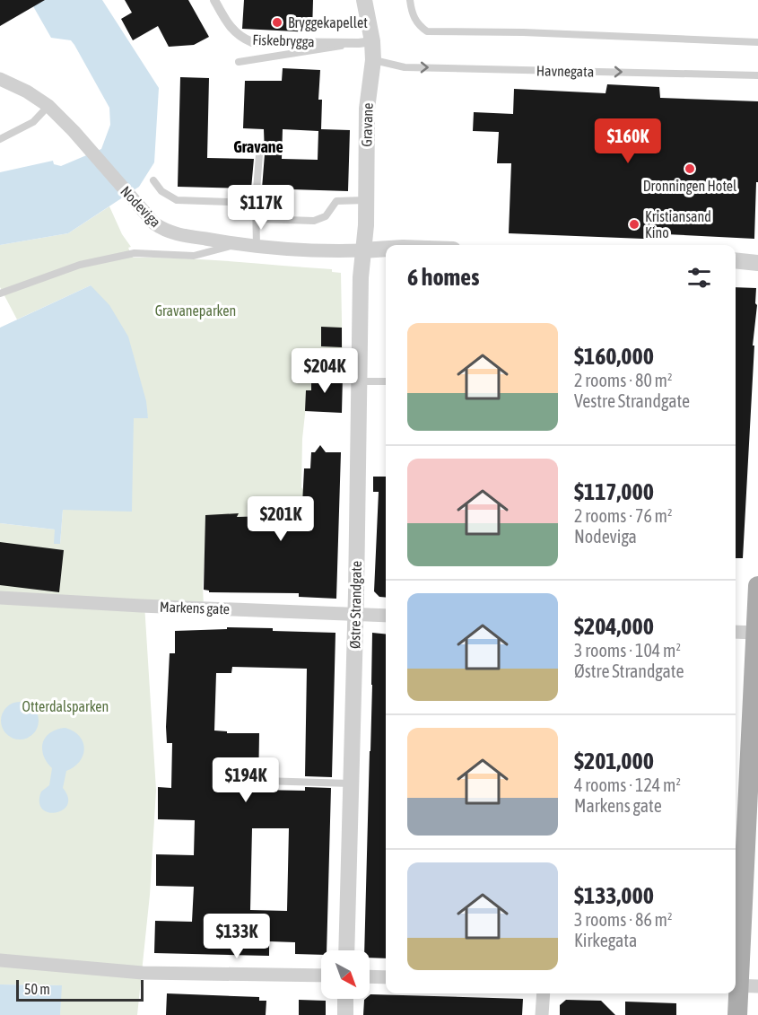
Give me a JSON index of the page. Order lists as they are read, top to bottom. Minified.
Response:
{"streets":{"street":["Fiskebrygga","Gravane","Nodeviga","Østre Strandgate","Markens gate"],"lane":["Havnegata"]},"crossings":[["Fiskebrygga","Gravane"],["Havnegata","Gravane"],["Gravane","Nodeviga"],["Gravane","Østre Strandgate"],["Nodeviga","Østre Strandgate"],["Østre Strandgate","Markens gate"]],"districts":["Gravane"],"parks":["Gravaneparken","Otterdalsparken"],"places":["Bryggekapellet","Dronningen Hotel","Kristiansand Kino"],"scale_bar":"50 m","north":"bottom right","page":{"price":["$160K","$117K","$204K","$201K","$194K","$133K"],"heading":"6 homes","list":[{"name":"$160,000","note":"2 rooms · 80 m² · Vestre Strandgate"},{"name":"$117,000","note":"2 rooms · 76 m² · Nodeviga"},{"name":"$204,000","note":"3 rooms · 104 m² · Østre Strandgate"},{"name":"$201,000","note":"4 rooms · 124 m² · Markens gate"},{"name":"$133,000","note":"3 rooms · 86 m² · Kirkegata"}],"scale":"50 m"}}
